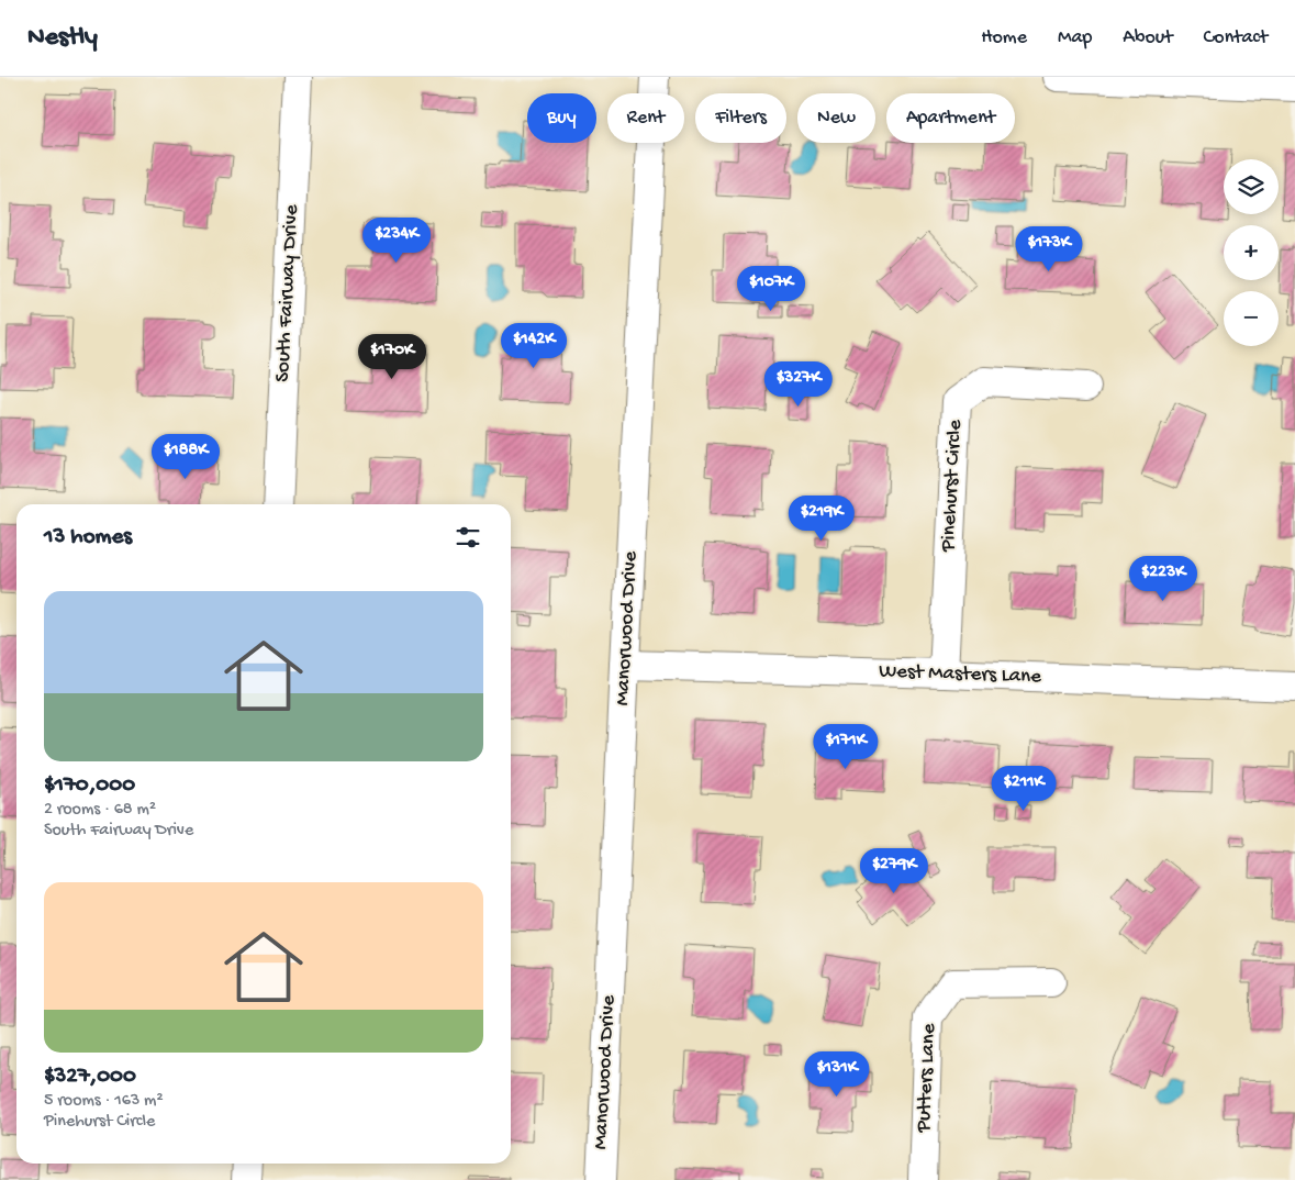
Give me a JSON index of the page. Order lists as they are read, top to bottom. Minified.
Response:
{"streets":{"street":["South Fairway Drive","Pinehurst Circle","Manorwood Drive","West Masters Lane","Putters Lane"]},"crossings":[["Pinehurst Circle","West Masters Lane"],["Manorwood Drive","West Masters Lane"]],"page":{"header":"Nestly","nav":["Home","Map","About","Contact"],"chip":["Buy","Rent","Filters","New","Apartment"],"map_buttons":["+","−"],"price":["$234K","$173K","$107K","$142K","$170K","$327K","$188K","$219K","$223K","$171K","$211K","$279K","$131K"],"heading":"13 homes","list":[{"name":"$170,000","note":"2 rooms · 68 m² · South Fairway Drive"},{"name":"$327,000","note":"5 rooms · 163 m² · Pinehurst Circle"}]}}
